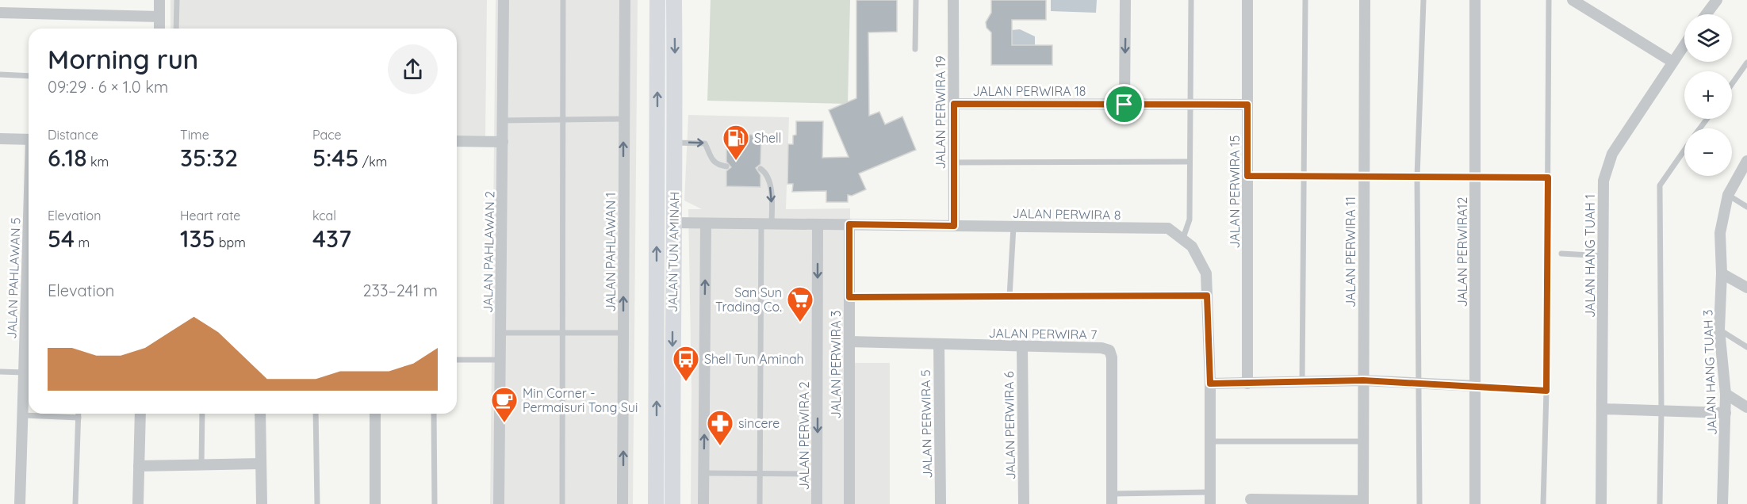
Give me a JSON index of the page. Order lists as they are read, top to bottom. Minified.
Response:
{"streets":{"main road":["JALAN TUN AMINAH"],"street":["JALAN PERWIRA 18","JALAN PERWIRA 19","JALAN PERWIRA 15","JALAN PERWIRA 8","JALAN PAHLAWAN 2","JALAN PAHLAWAN 1","JALAN PERWIRA 11","JALAN PERWIRA12","JALAN HANG TUAH 1","JALAN PAHLAWAN 5","JALAN PERWIRA 7","JALAN PERWIRA 3","JALAN HANG TUAH 3","JALAN PERWIRA 5","JALAN PERWIRA 6","JALAN PERWIRA 2"]},"crossings":[["JALAN PERWIRA 18","JALAN PERWIRA 19"],["JALAN PERWIRA 18","JALAN PERWIRA 15"],["JALAN PERWIRA 19","JALAN PERWIRA 8"],["JALAN PERWIRA 8","JALAN TUN AMINAH"],["JALAN PERWIRA 8","JALAN PERWIRA 3"],["JALAN PERWIRA 8","JALAN PERWIRA 2"],["JALAN PERWIRA 7","JALAN PERWIRA 3"],["JALAN PERWIRA 7","JALAN PERWIRA 5"],["JALAN PERWIRA 7","JALAN PERWIRA 6"]],"one_way":["JALAN PERWIRA 2"],"places":{"fuel station":["Shell"],"supermarket":["San Sun Trading Co."],"bus stop":["Shell Tun Aminah"],"cafe":["Min Corner - Permaisuri Tong Sui"],"pharmacy":["sincere"]},"page":{"map_buttons":["+","−"],"heading":["Morning run","09:29 · 6 × 1.0 km"],"stats":[["Distance","6.18 km"],["Time","35:32"],["Pace","5:45 /km"],["Elevation","54 m"],["Heart rate","135 bpm"],["kcal","437"]],"chart":["Elevation","233–241 m"]}}
